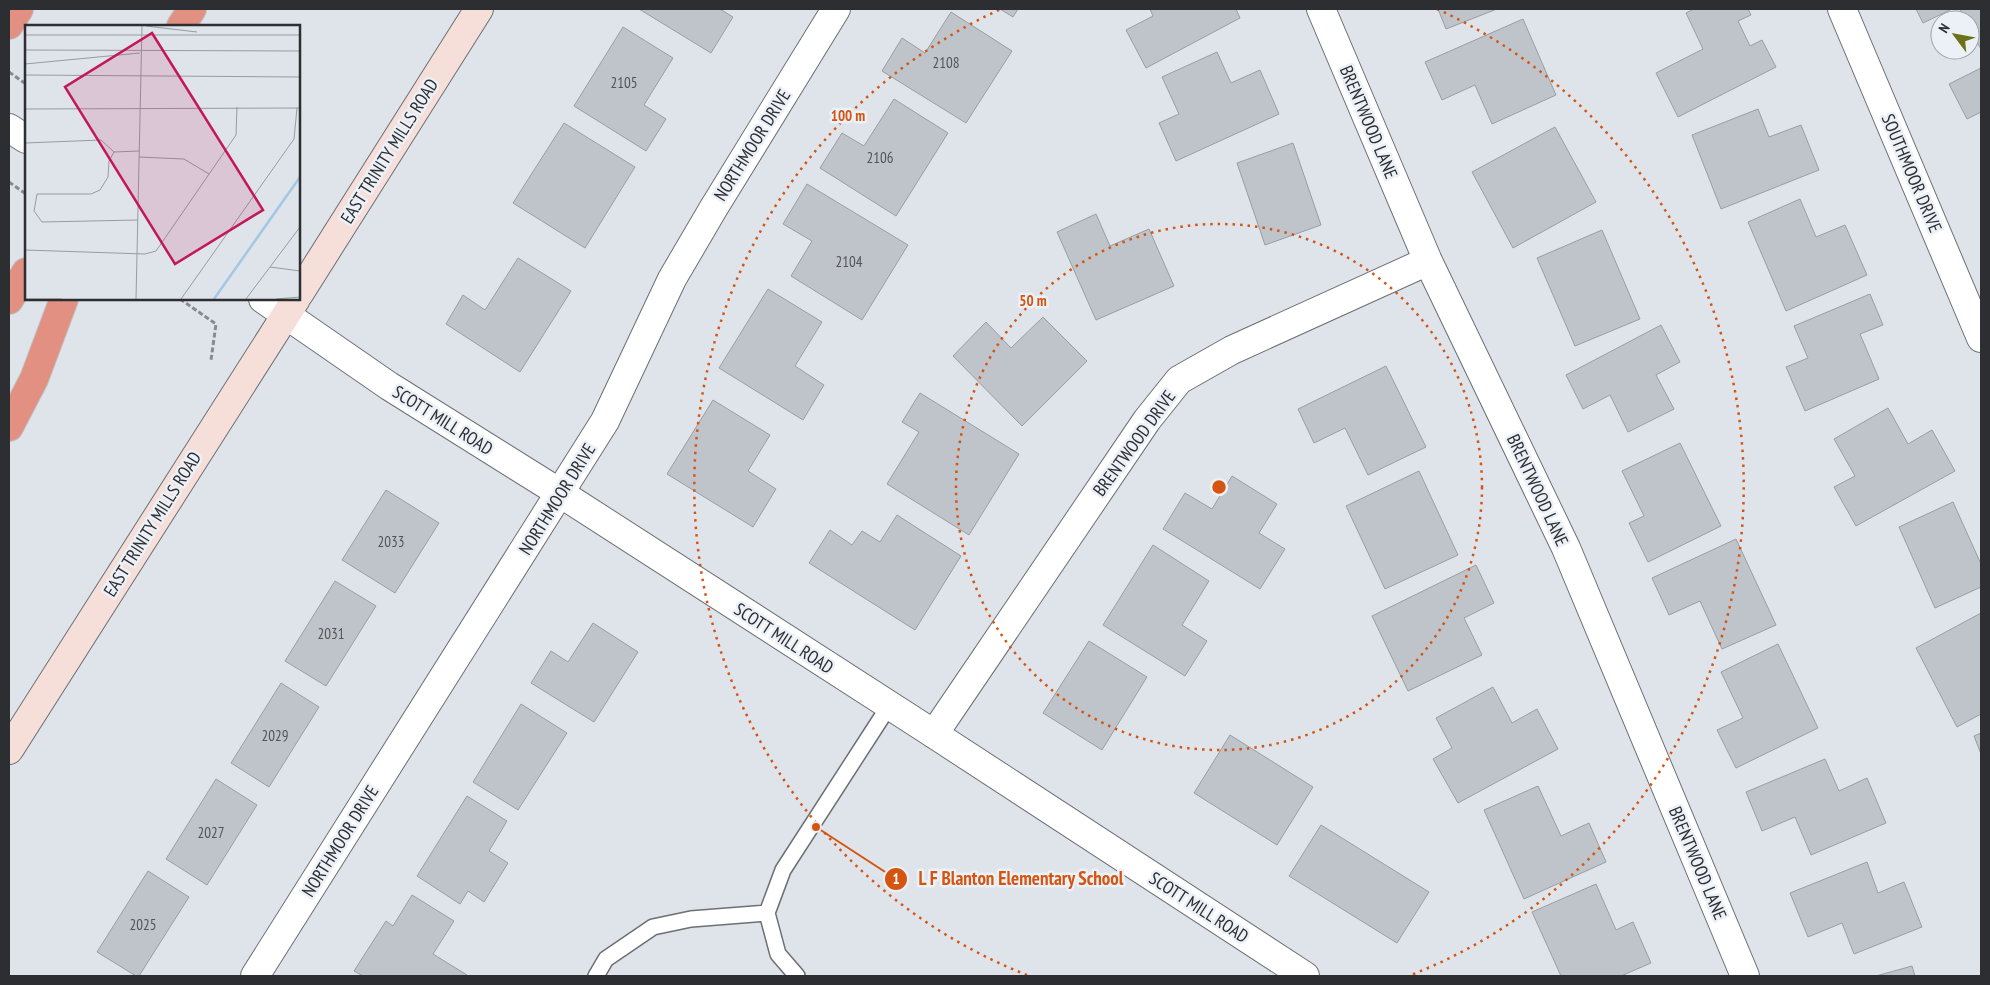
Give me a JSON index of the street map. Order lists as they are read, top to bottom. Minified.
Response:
{"streets":{"main road":["EAST TRINITY MILLS ROAD"],"street":["BRENTWOOD LANE","NORTHMOOR DRIVE","SOUTHMOOR DRIVE","SCOTT MILL ROAD","BRENTWOOD DRIVE"]},"crossings":[["BRENTWOOD LANE","BRENTWOOD DRIVE"],["NORTHMOOR DRIVE","SCOTT MILL ROAD"],["EAST TRINITY MILLS ROAD","SCOTT MILL ROAD"],["SCOTT MILL ROAD","BRENTWOOD DRIVE"]],"places":["L F Blanton Elementary School"],"house_numbers":["2108","2105","2106","2104","2033","2031","2029","2027","2025"],"north":"top left","rings":["100 m","50 m"]}
